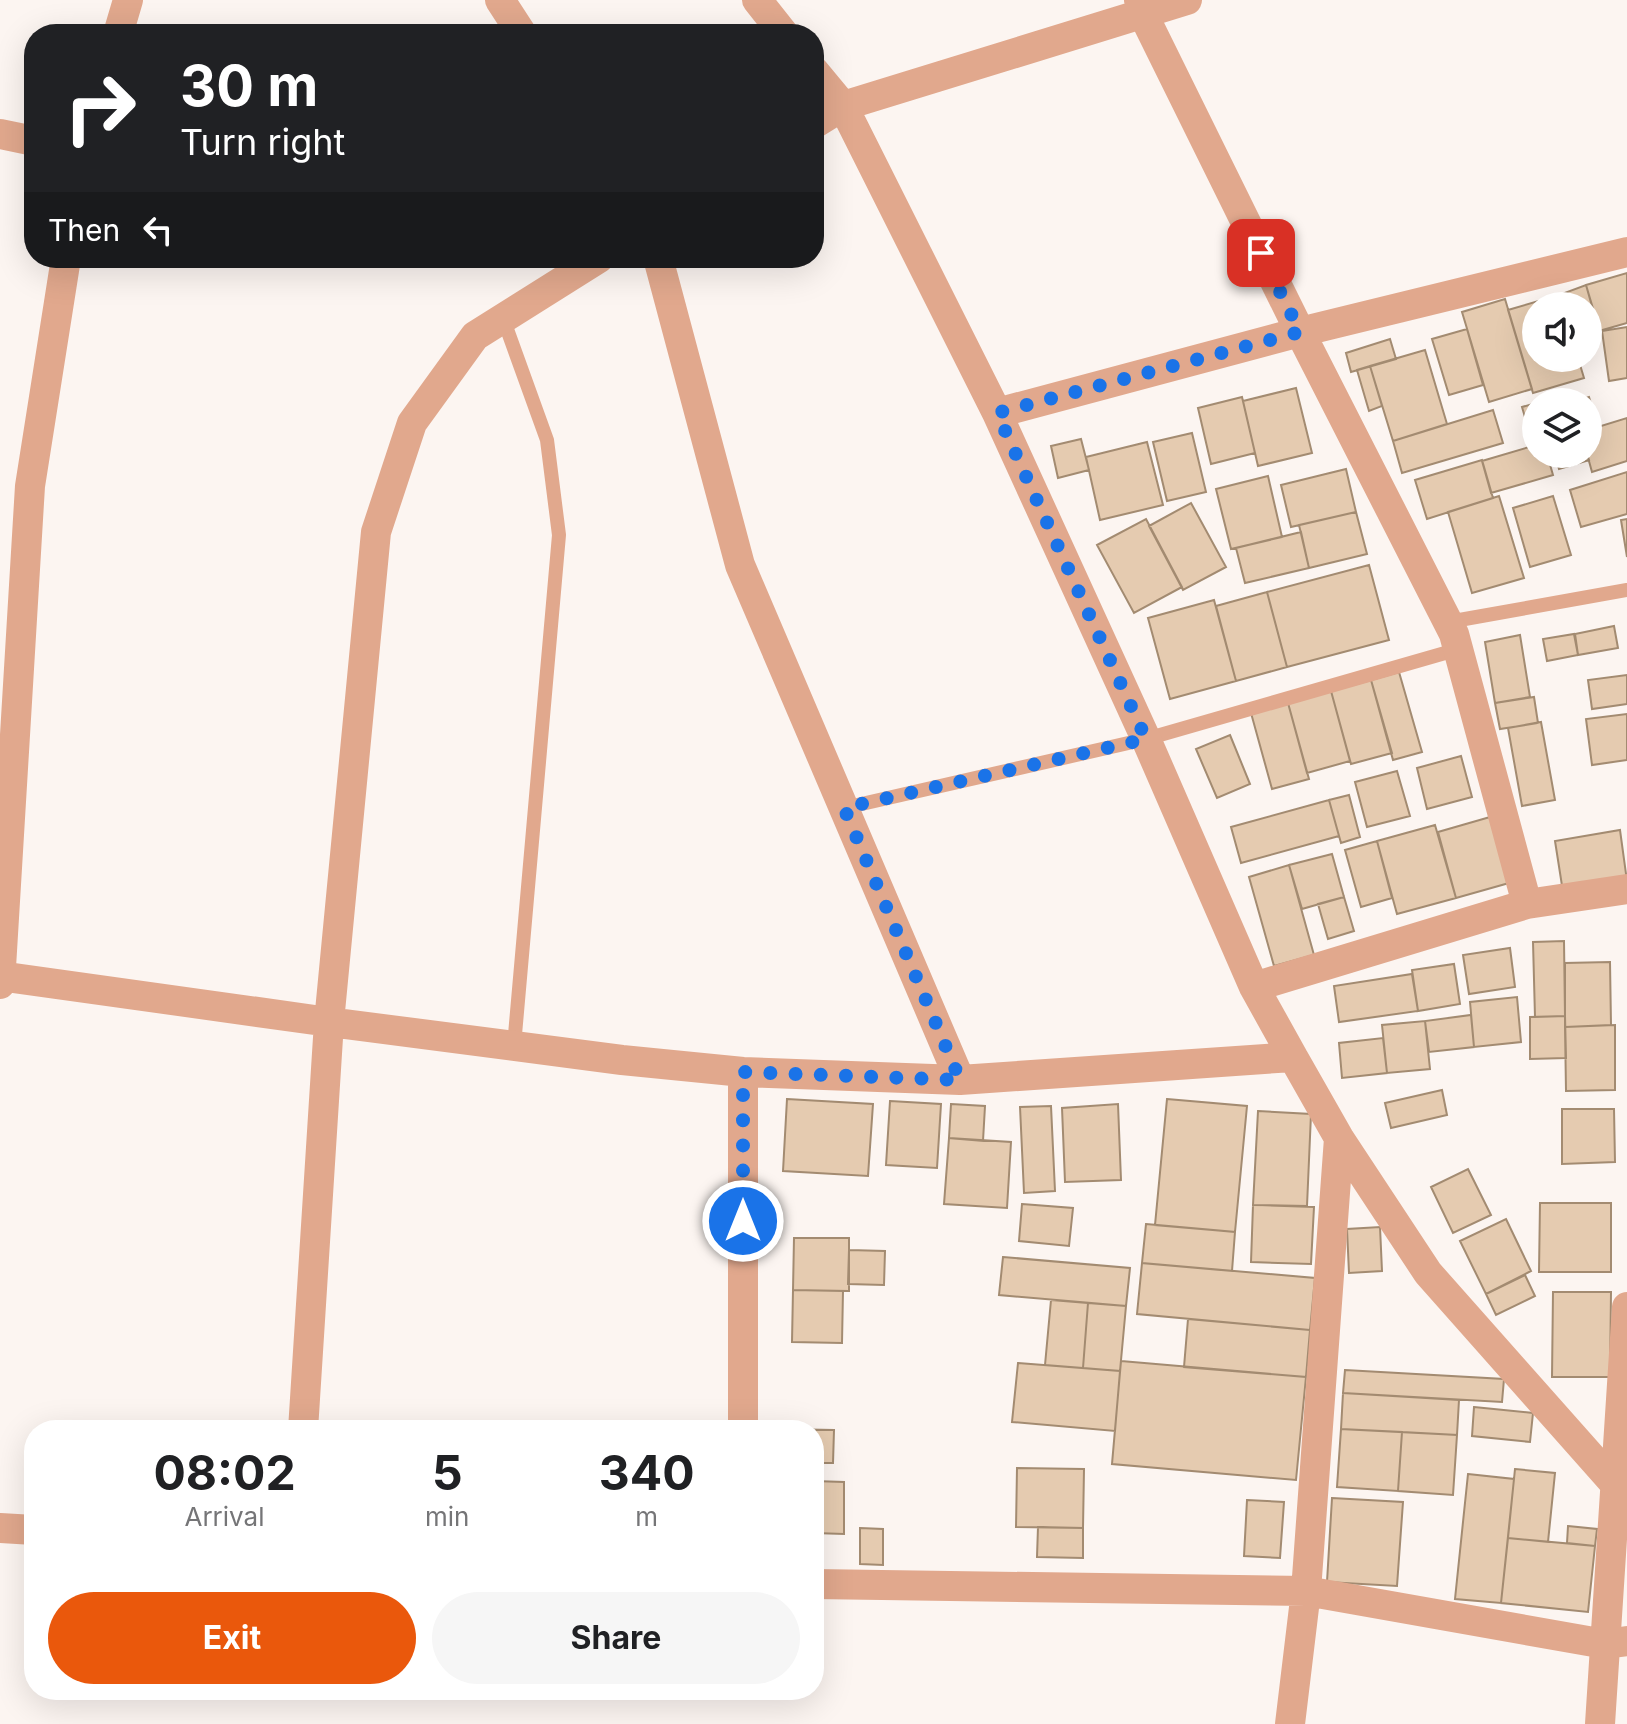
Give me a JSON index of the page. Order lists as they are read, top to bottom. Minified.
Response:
{"page":{"turn":["30 m","Turn right"],"then":"Then","eta":["08:02","Arrival","5","min","340","m"],"buttons":["Exit","Share"]}}
